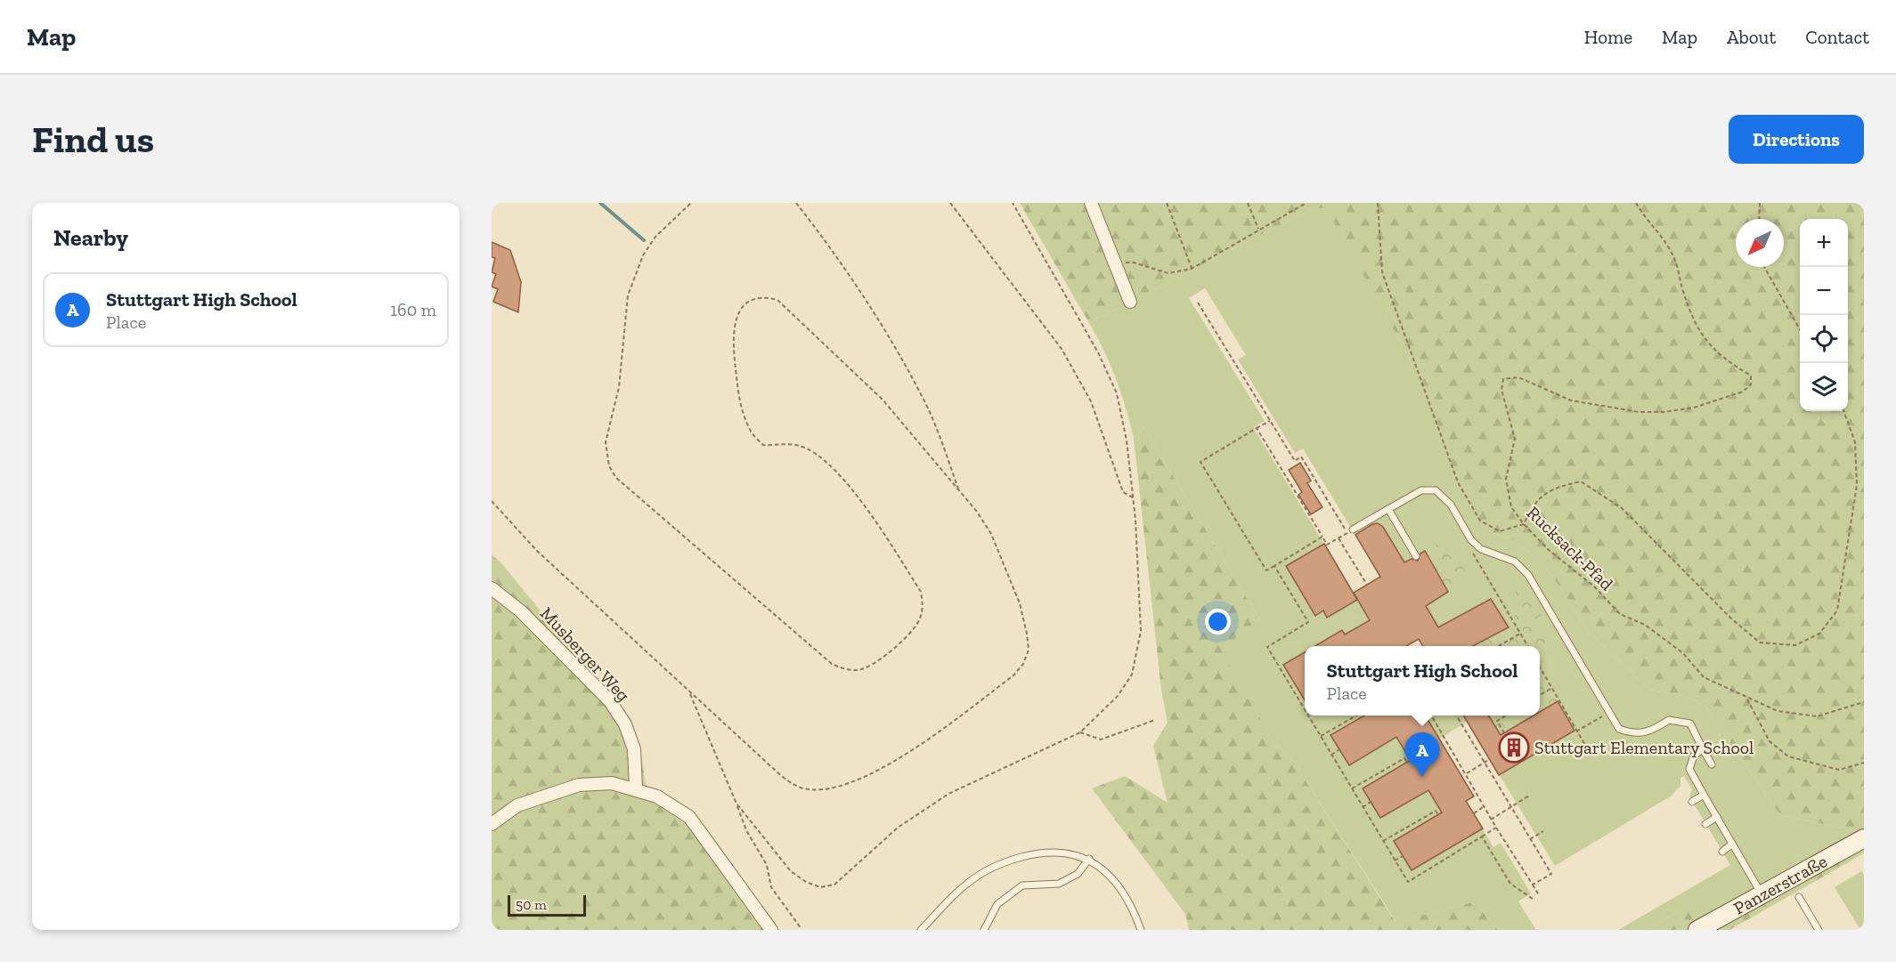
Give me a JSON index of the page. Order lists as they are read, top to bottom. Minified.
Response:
{"streets":{"main road":["Panzerstraße"],"street":["Musberger Weg"],"path":["Rucksack-Pfad"]},"places":{"building":["Stuttgart Elementary School"]},"scale_bar":"50 m","north":"bottom left","page":{"header":"Map","nav":["Home","Map","About","Contact"],"buttons":"Directions","title":"Find us","heading":"Nearby","map_buttons":["+","−"],"list":[{"mark":"A","name":"Stuttgart High School","note":"Place","value":"160 m"}],"popup":["Stuttgart High School","Place"],"pins":"A","scale":"50 m"}}
